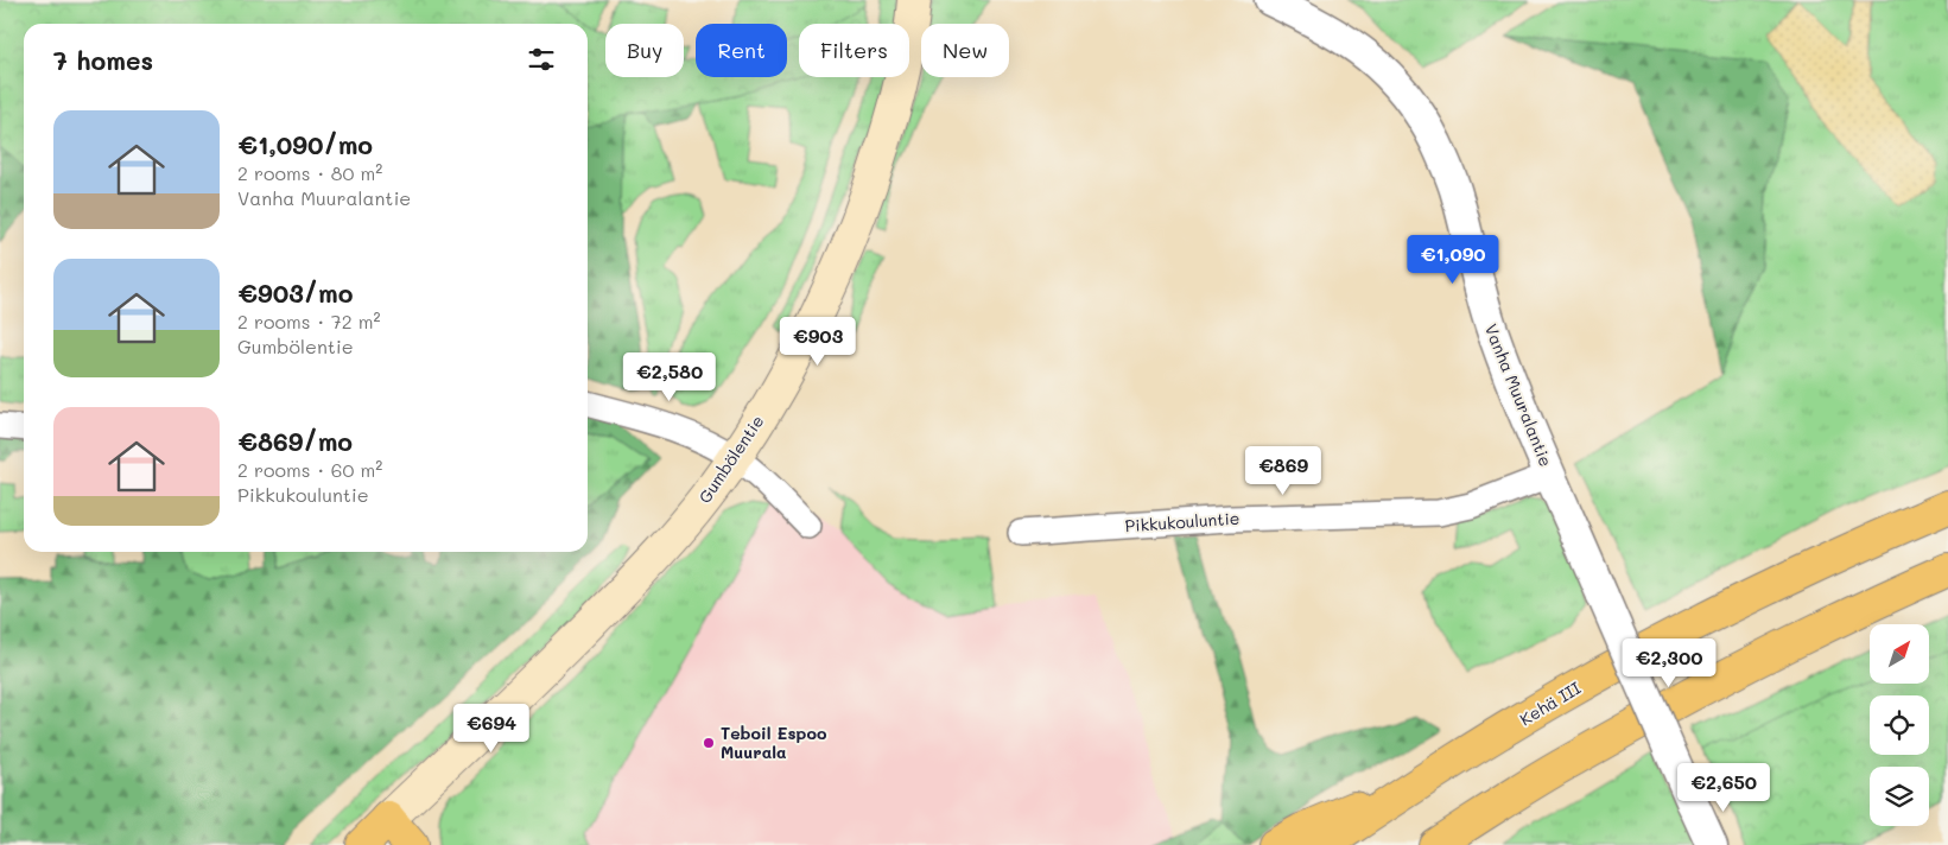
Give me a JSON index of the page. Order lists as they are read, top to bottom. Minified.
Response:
{"streets":{"main road":["Gumbölentie","Kehä III"],"street":["Vanha Muuralantie","Pikkukouluntie"]},"crossings":[["Vanha Muuralantie","Pikkukouluntie"]],"places":["Teboil Espoo Muurala"],"north":"top right","page":{"chip":["Buy","Rent","Filters","New"],"heading":"7 homes","list":[{"name":"€1,090/mo","note":"2 rooms · 80 m² · Vanha Muuralantie"},{"name":"€903/mo","note":"2 rooms · 72 m² · Gumbölentie"},{"name":"€869/mo","note":"2 rooms · 60 m² · Pikkukouluntie"}],"price":["€1,090","€903","€2,580","€869","€2,300","€694","€2,650"]}}
